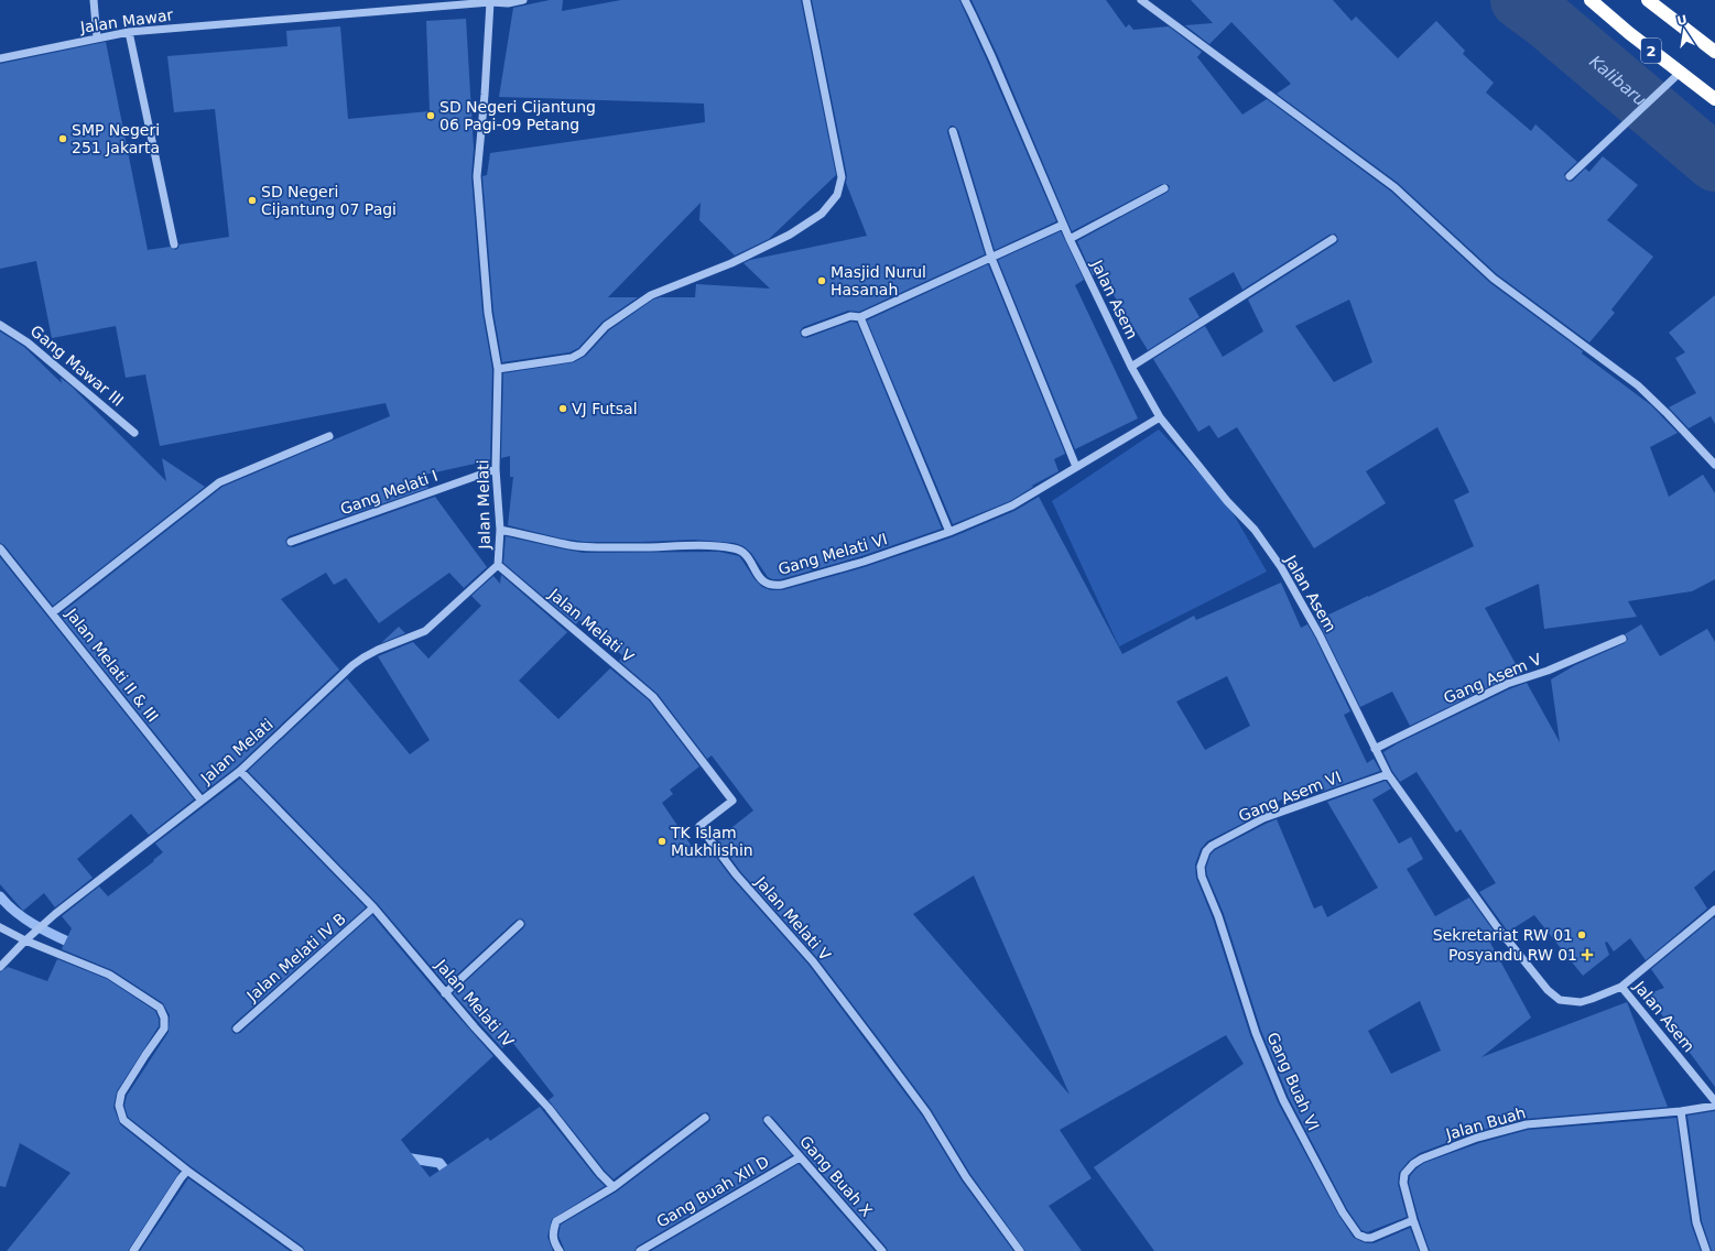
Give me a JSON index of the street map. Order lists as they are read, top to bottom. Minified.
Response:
{"streets":{"highway":["2"],"street":["Jalan Mawar","Jalan Asem","Gang Mawar III","Gang Melati I","Jalan Melati","Gang Melati VI","Jalan Melati V","Jalan Melati II & III","Gang Asem V","Gang Asem VI","Jalan Melati IV B","Jalan Melati IV","Gang Buah VI","Jalan Buah","Gang Buah X","Gang Buah XII D"]},"crossings":[["Jalan Mawar","Jalan Melati"],["Jalan Asem","Gang Melati VI"],["Jalan Asem","Gang Asem V"],["Jalan Asem","Gang Asem VI"],["Gang Melati I","Jalan Melati"],["Jalan Melati","Gang Melati VI"],["Jalan Melati","Jalan Melati V"],["Jalan Melati","Jalan Melati II & III"],["Jalan Melati","Jalan Melati IV"],["Gang Asem VI","Gang Buah VI"],["Jalan Melati IV B","Jalan Melati IV"],["Gang Buah VI","Jalan Buah"],["Gang Buah X","Gang Buah XII D"]],"water":["Kalibaru"],"places":{"other":["SD Negeri Cijantung 06 Pagi-09 Petang","SMP Negeri 251 Jakarta","SD Negeri Cijantung 07 Pagi","Masjid Nurul Hasanah","VJ Futsal","TK Islam Mukhlishin","Sekretariat RW 01"],"health":["Posyandu RW 01"]},"north":"top"}
